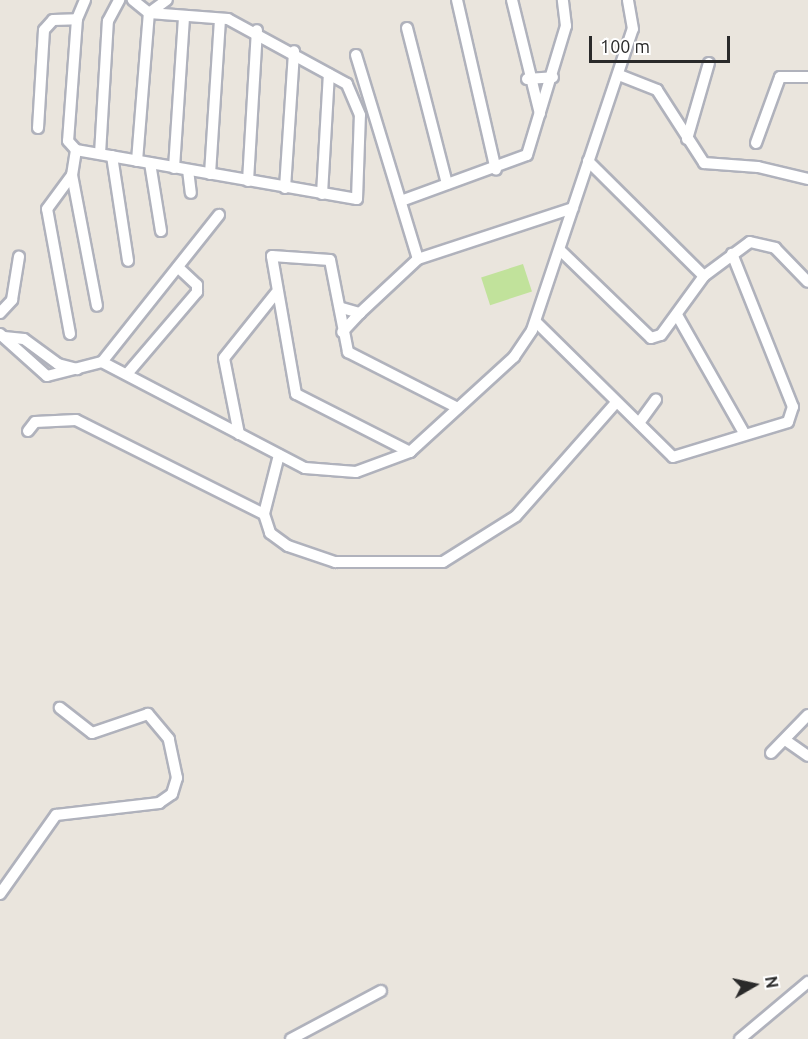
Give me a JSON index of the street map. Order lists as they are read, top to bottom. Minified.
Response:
{"scale_bar":"100 m","north":"right"}
